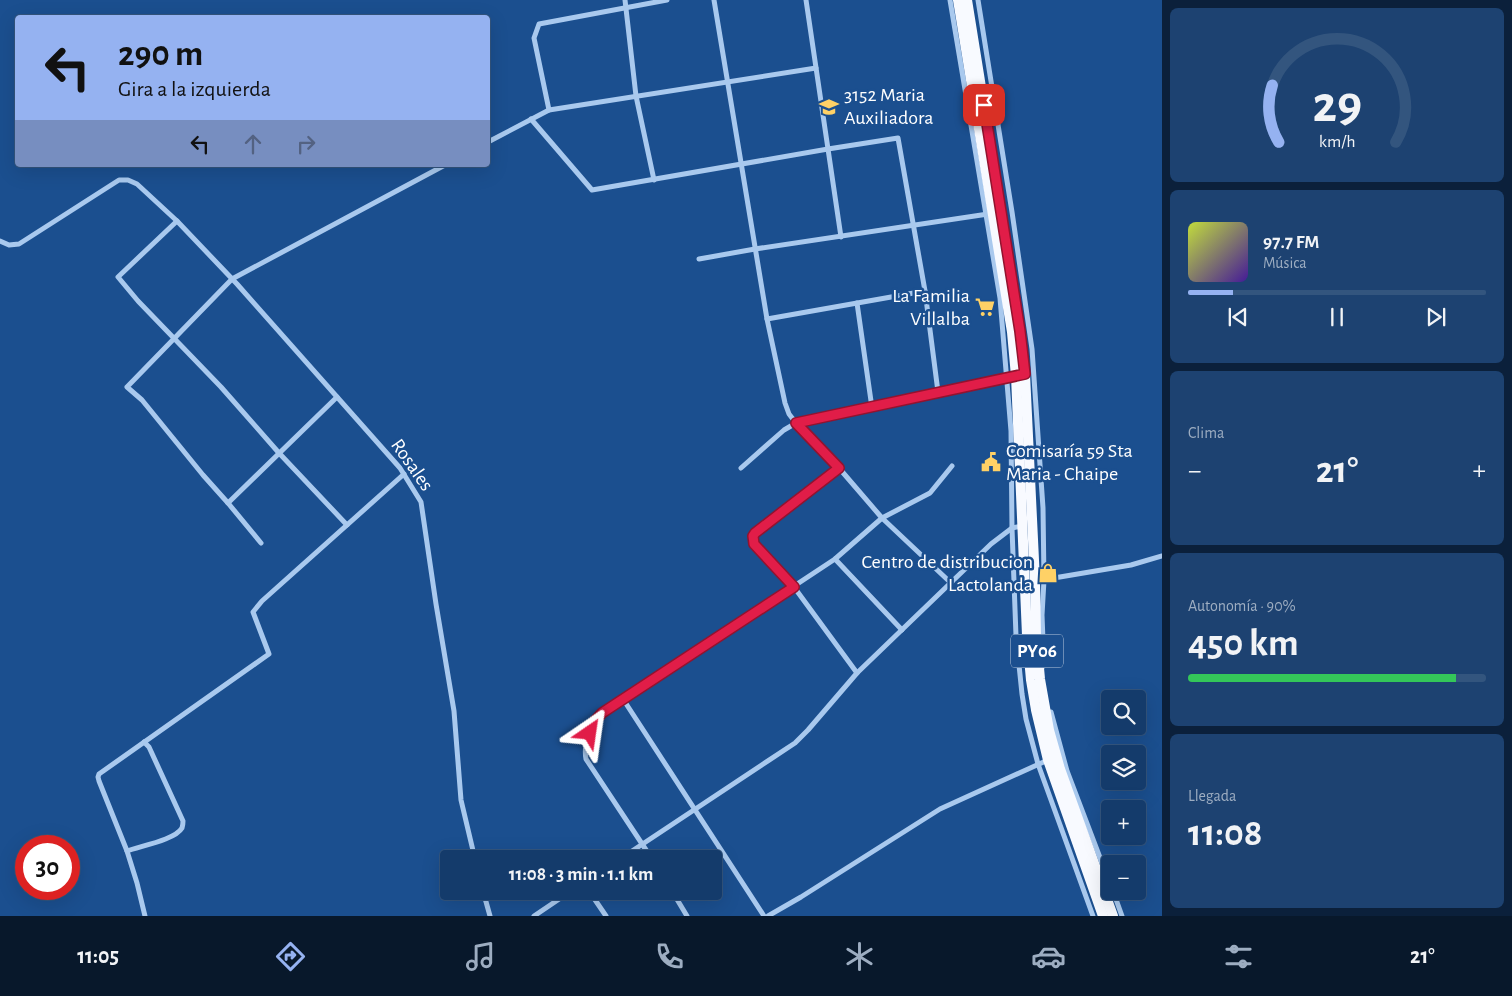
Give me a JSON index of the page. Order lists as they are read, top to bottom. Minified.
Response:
{"streets":{"highway":["PY06"],"street":["Rosales"]},"places":{"school or university":["3152 Maria Auxiliadora"],"supermarket":["La Familia Villalba"],"public building":["Comisaría 59 Sta Maria - Chaipe"],"shop":["Centro de distribucion Lactolanda"]},"page":{"turn":["290 m","Gira a la izquierda"],"song":["97.7 FM","Música"],"tile":["Clima",["Autonomía · 90%","450 km"],["Llegada","11:08"]],"heat":["−","21°","+"],"map_buttons":["+","−"],"limit":"30","trip":"11:08 · 3 min · 1.1 km","tabs":["11:05","21°"],"gauge":["29","km/h"]}}
